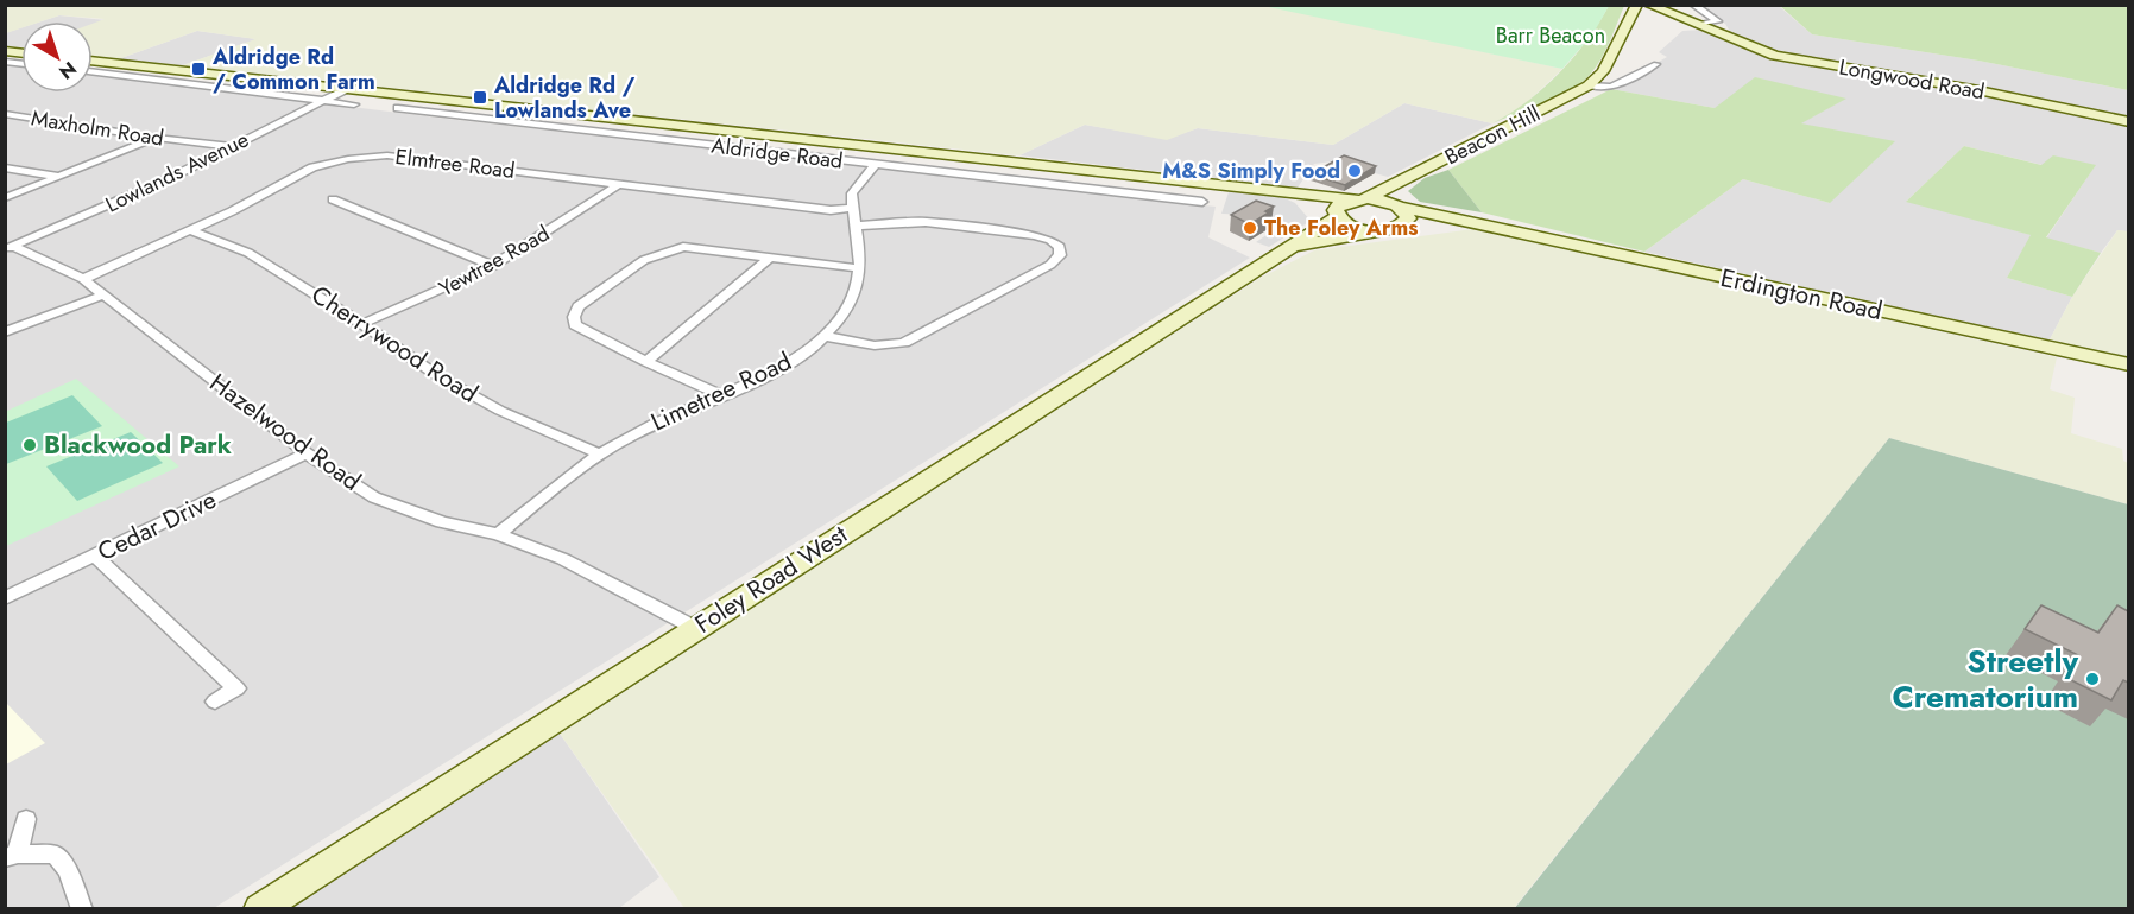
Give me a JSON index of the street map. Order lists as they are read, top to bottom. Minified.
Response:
{"streets":{"main road":["Longwood Road","Beacon Hill","Aldridge Road","Erdington Road","Foley Road West"],"street":["Maxholm Road","Elmtree Road","Lowlands Avenue","Yewtree Road","Cherrywood Road","Limetree Road","Hazelwood Road","Cedar Drive"]},"crossings":[["Longwood Road","Beacon Hill"],["Maxholm Road","Lowlands Avenue"],["Beacon Hill","Aldridge Road"],["Beacon Hill","Foley Road West"],["Aldridge Road","Lowlands Avenue"],["Aldridge Road","Erdington Road"],["Aldridge Road","Foley Road West"],["Elmtree Road","Yewtree Road"],["Elmtree Road","Cherrywood Road"],["Elmtree Road","Limetree Road"],["Elmtree Road","Hazelwood Road"],["Lowlands Avenue","Hazelwood Road"],["Yewtree Road","Cherrywood Road"],["Erdington Road","Foley Road West"],["Cherrywood Road","Limetree Road"],["Limetree Road","Hazelwood Road"],["Hazelwood Road","Cedar Drive"],["Hazelwood Road","Foley Road West"]],"parks":["Barr Beacon"],"places":{"transit":["Aldridge Rd / Common Farm","Aldridge Rd / Lowlands Ave"],"other":["M&S Simply Food","The Foley Arms","Blackwood Park","Streetly Crematorium"]},"north":"bottom right"}
